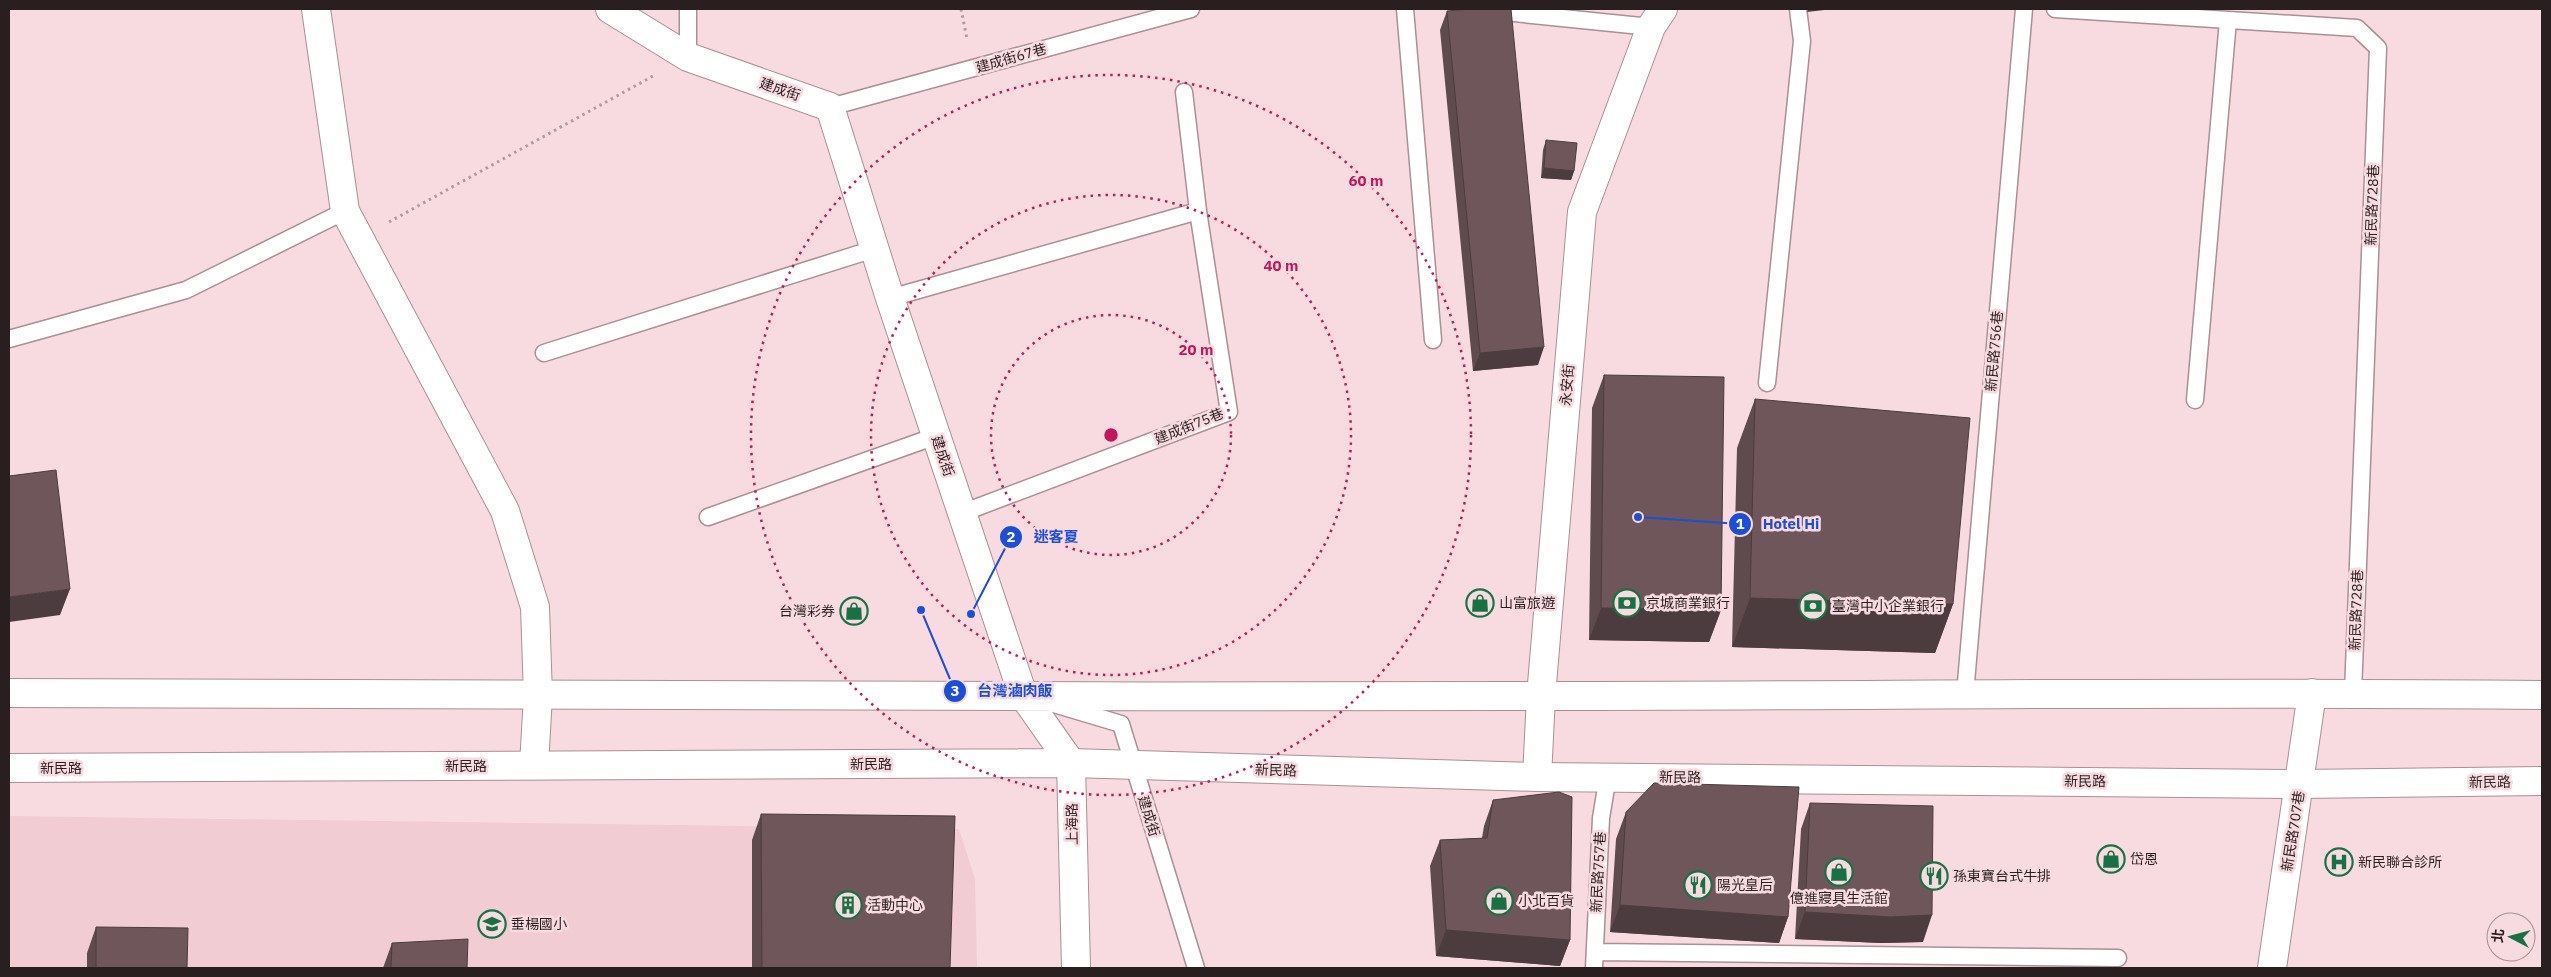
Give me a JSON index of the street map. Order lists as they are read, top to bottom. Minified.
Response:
{"streets":{"street":["建成街","永安街","新民路","上海路","新民路707巷"],"lane":["建成街67巷","新民路728巷","新民路756巷","建成街75巷","新民路757巷"]},"crossings":[["建成街67巷","建成街"],["建成街","建成街75巷"],["建成街","新民路"],["永安街","新民路"],["新民路","上海路"],["新民路","新民路707巷"],["新民路","新民路757巷"]],"places":{"other":["Hotel Hi","台灣滷肉飯","迷客夏"],"shop":["山富旅遊","台灣彩券","岱恩","億進寢具生活館","小北百貨"],"bank":["京城商業銀行","臺灣中小企業銀行"],"hospital":["新民聯合診所"],"restaurant":["孫東寶台式牛排","陽光皇后"],"building":["活動中心"],"school or university":["垂楊國小"]},"north":"left","rings":["60 m","40 m","20 m"]}
